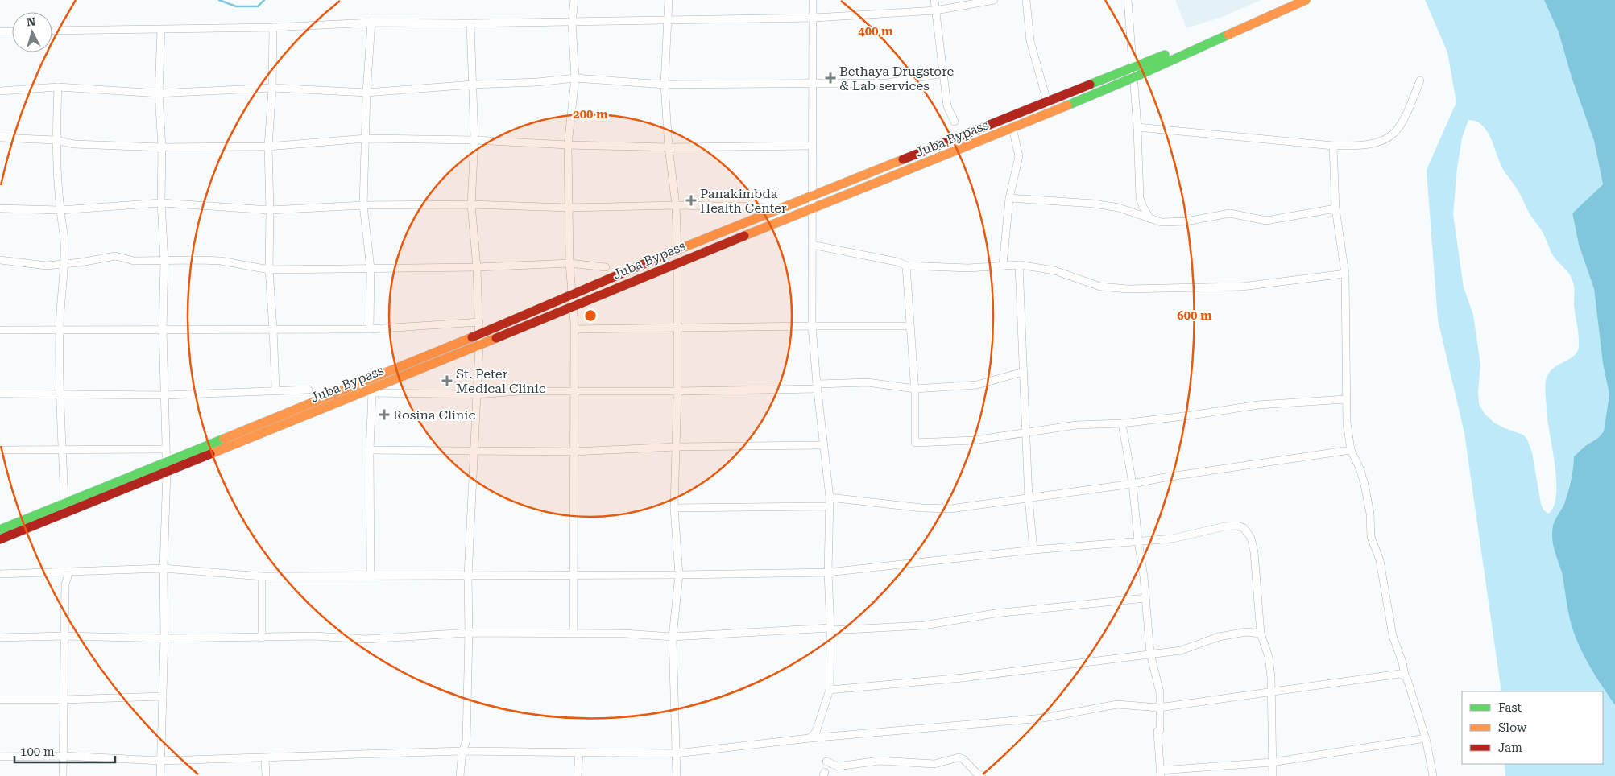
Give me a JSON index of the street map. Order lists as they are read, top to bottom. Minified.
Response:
{"streets":{"main road":["Juba Bypass"]},"places":{"health":["Bethaya Drugstore & Lab services","Panakimbda Health Center","St. Peter Medical Clinic","Rosina Clinic"]},"legend":["Fast","Slow","Jam"],"scale_bar":"100 m","north":"top","rings":["400 m","200 m","600 m"]}
